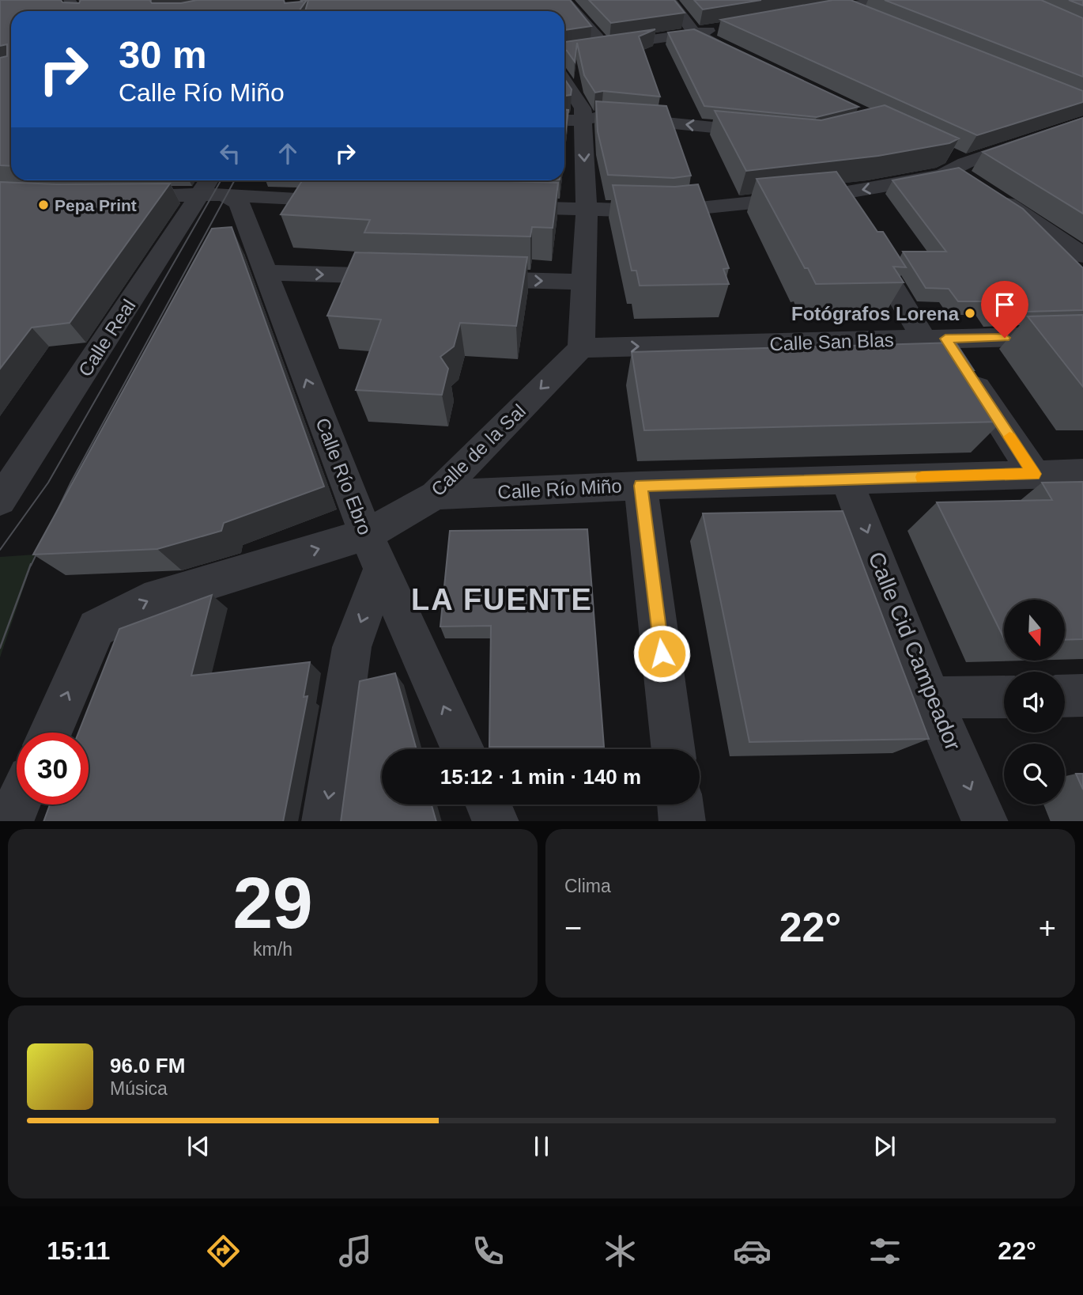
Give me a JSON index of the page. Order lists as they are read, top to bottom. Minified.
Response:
{"streets":{"street":["Calle Real","Calle San Blas","Calle de la Sal","Calle Río Ebro","Calle Río Miño","Calle Cid Campeador"]},"crossings":[["Calle Real","Calle Río Ebro"],["Calle San Blas","Calle de la Sal"],["Calle de la Sal","Calle Río Ebro"],["Calle de la Sal","Calle Río Miño"],["Calle Río Miño","Calle Cid Campeador"]],"districts":["LA FUENTE"],"places":["Pepa Print","Fotógrafos Lorena"],"north":"bottom","page":{"turn":["30 m","Calle Río Miño"],"limit":"30","trip":"15:12 · 1 min · 140 m","tile":[["29","km/h"],"Clima"],"heat":["−","22°","+"],"song":["96.0 FM","Música"],"tabs":["15:11","22°"]}}
